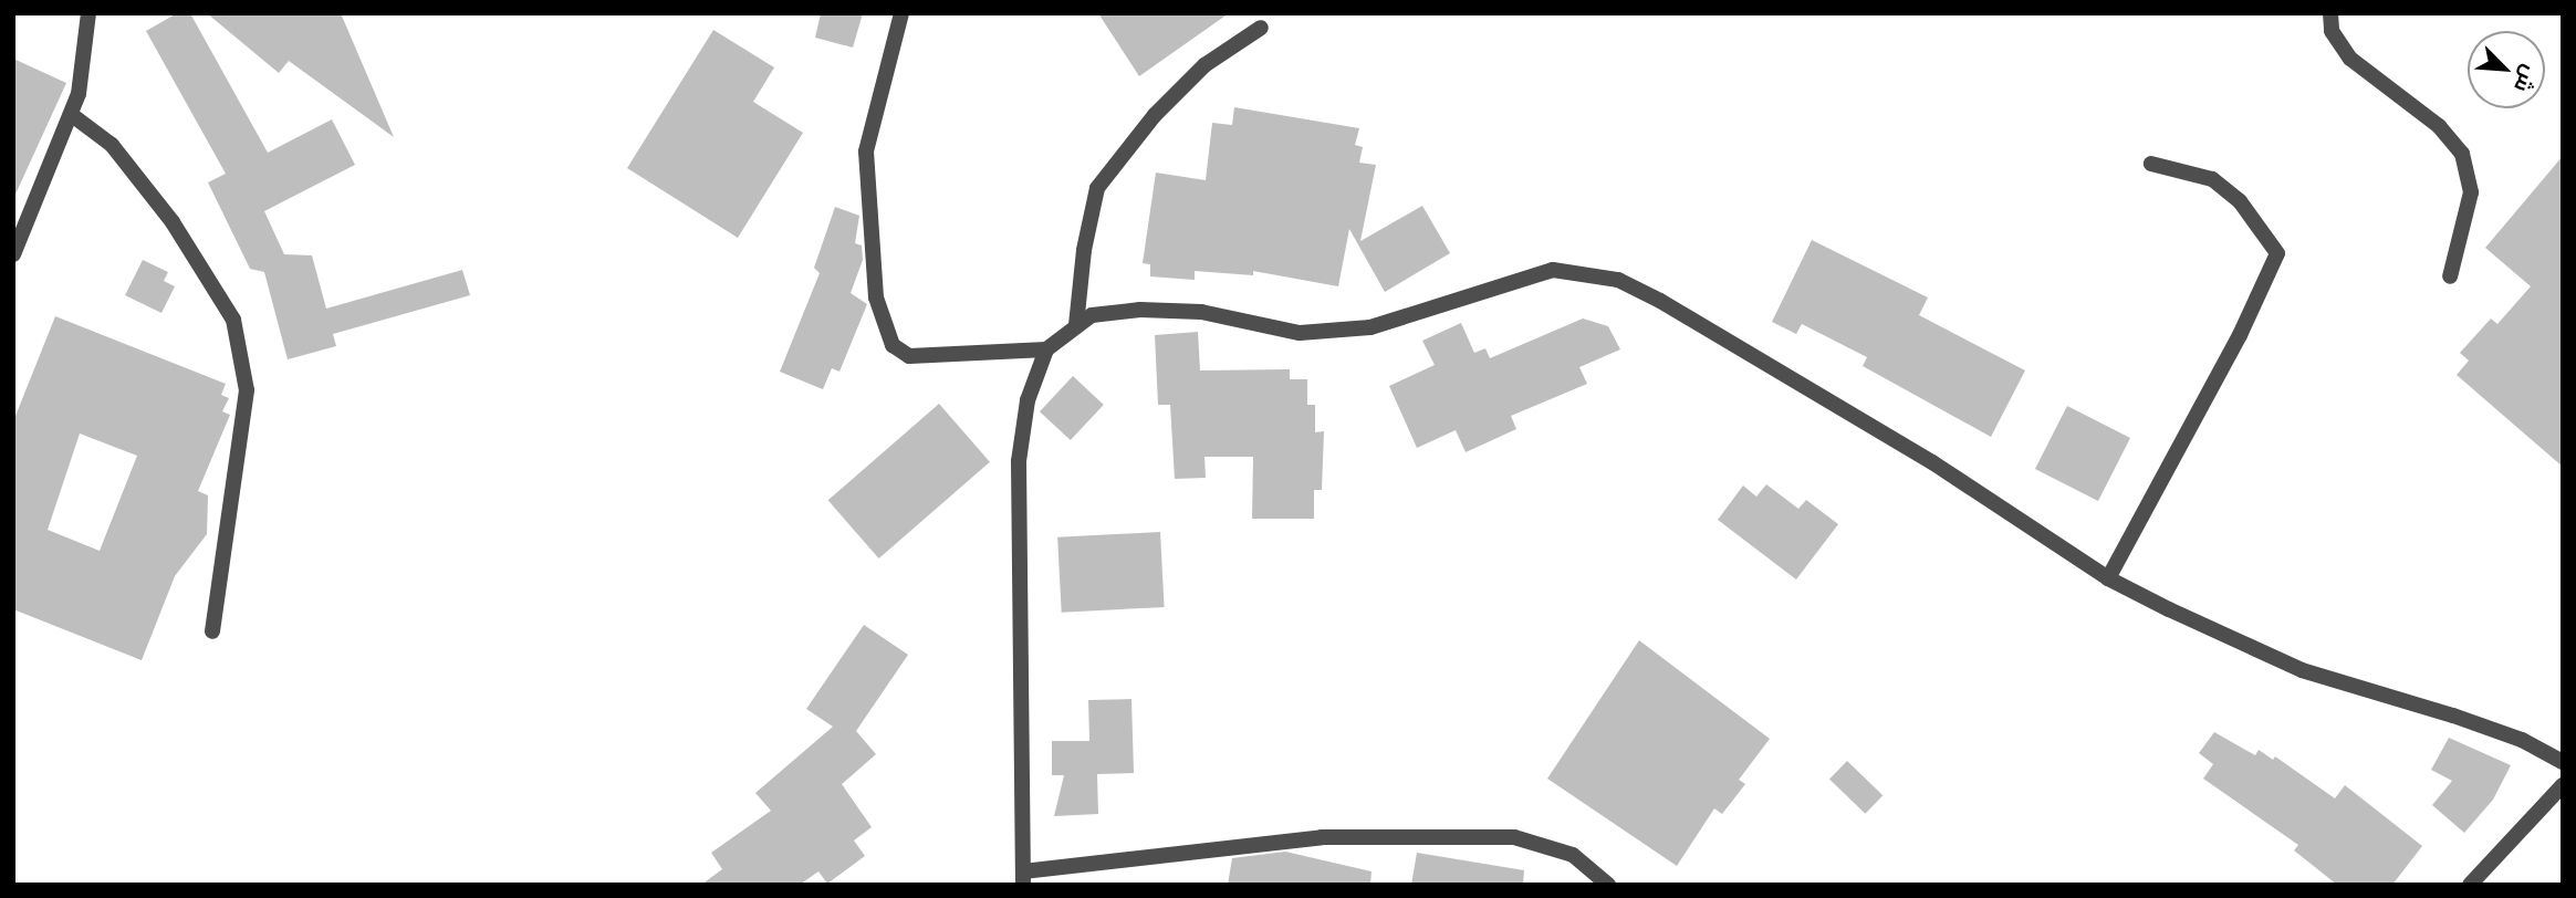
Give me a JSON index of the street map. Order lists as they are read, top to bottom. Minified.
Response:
{"north":"bottom right"}
